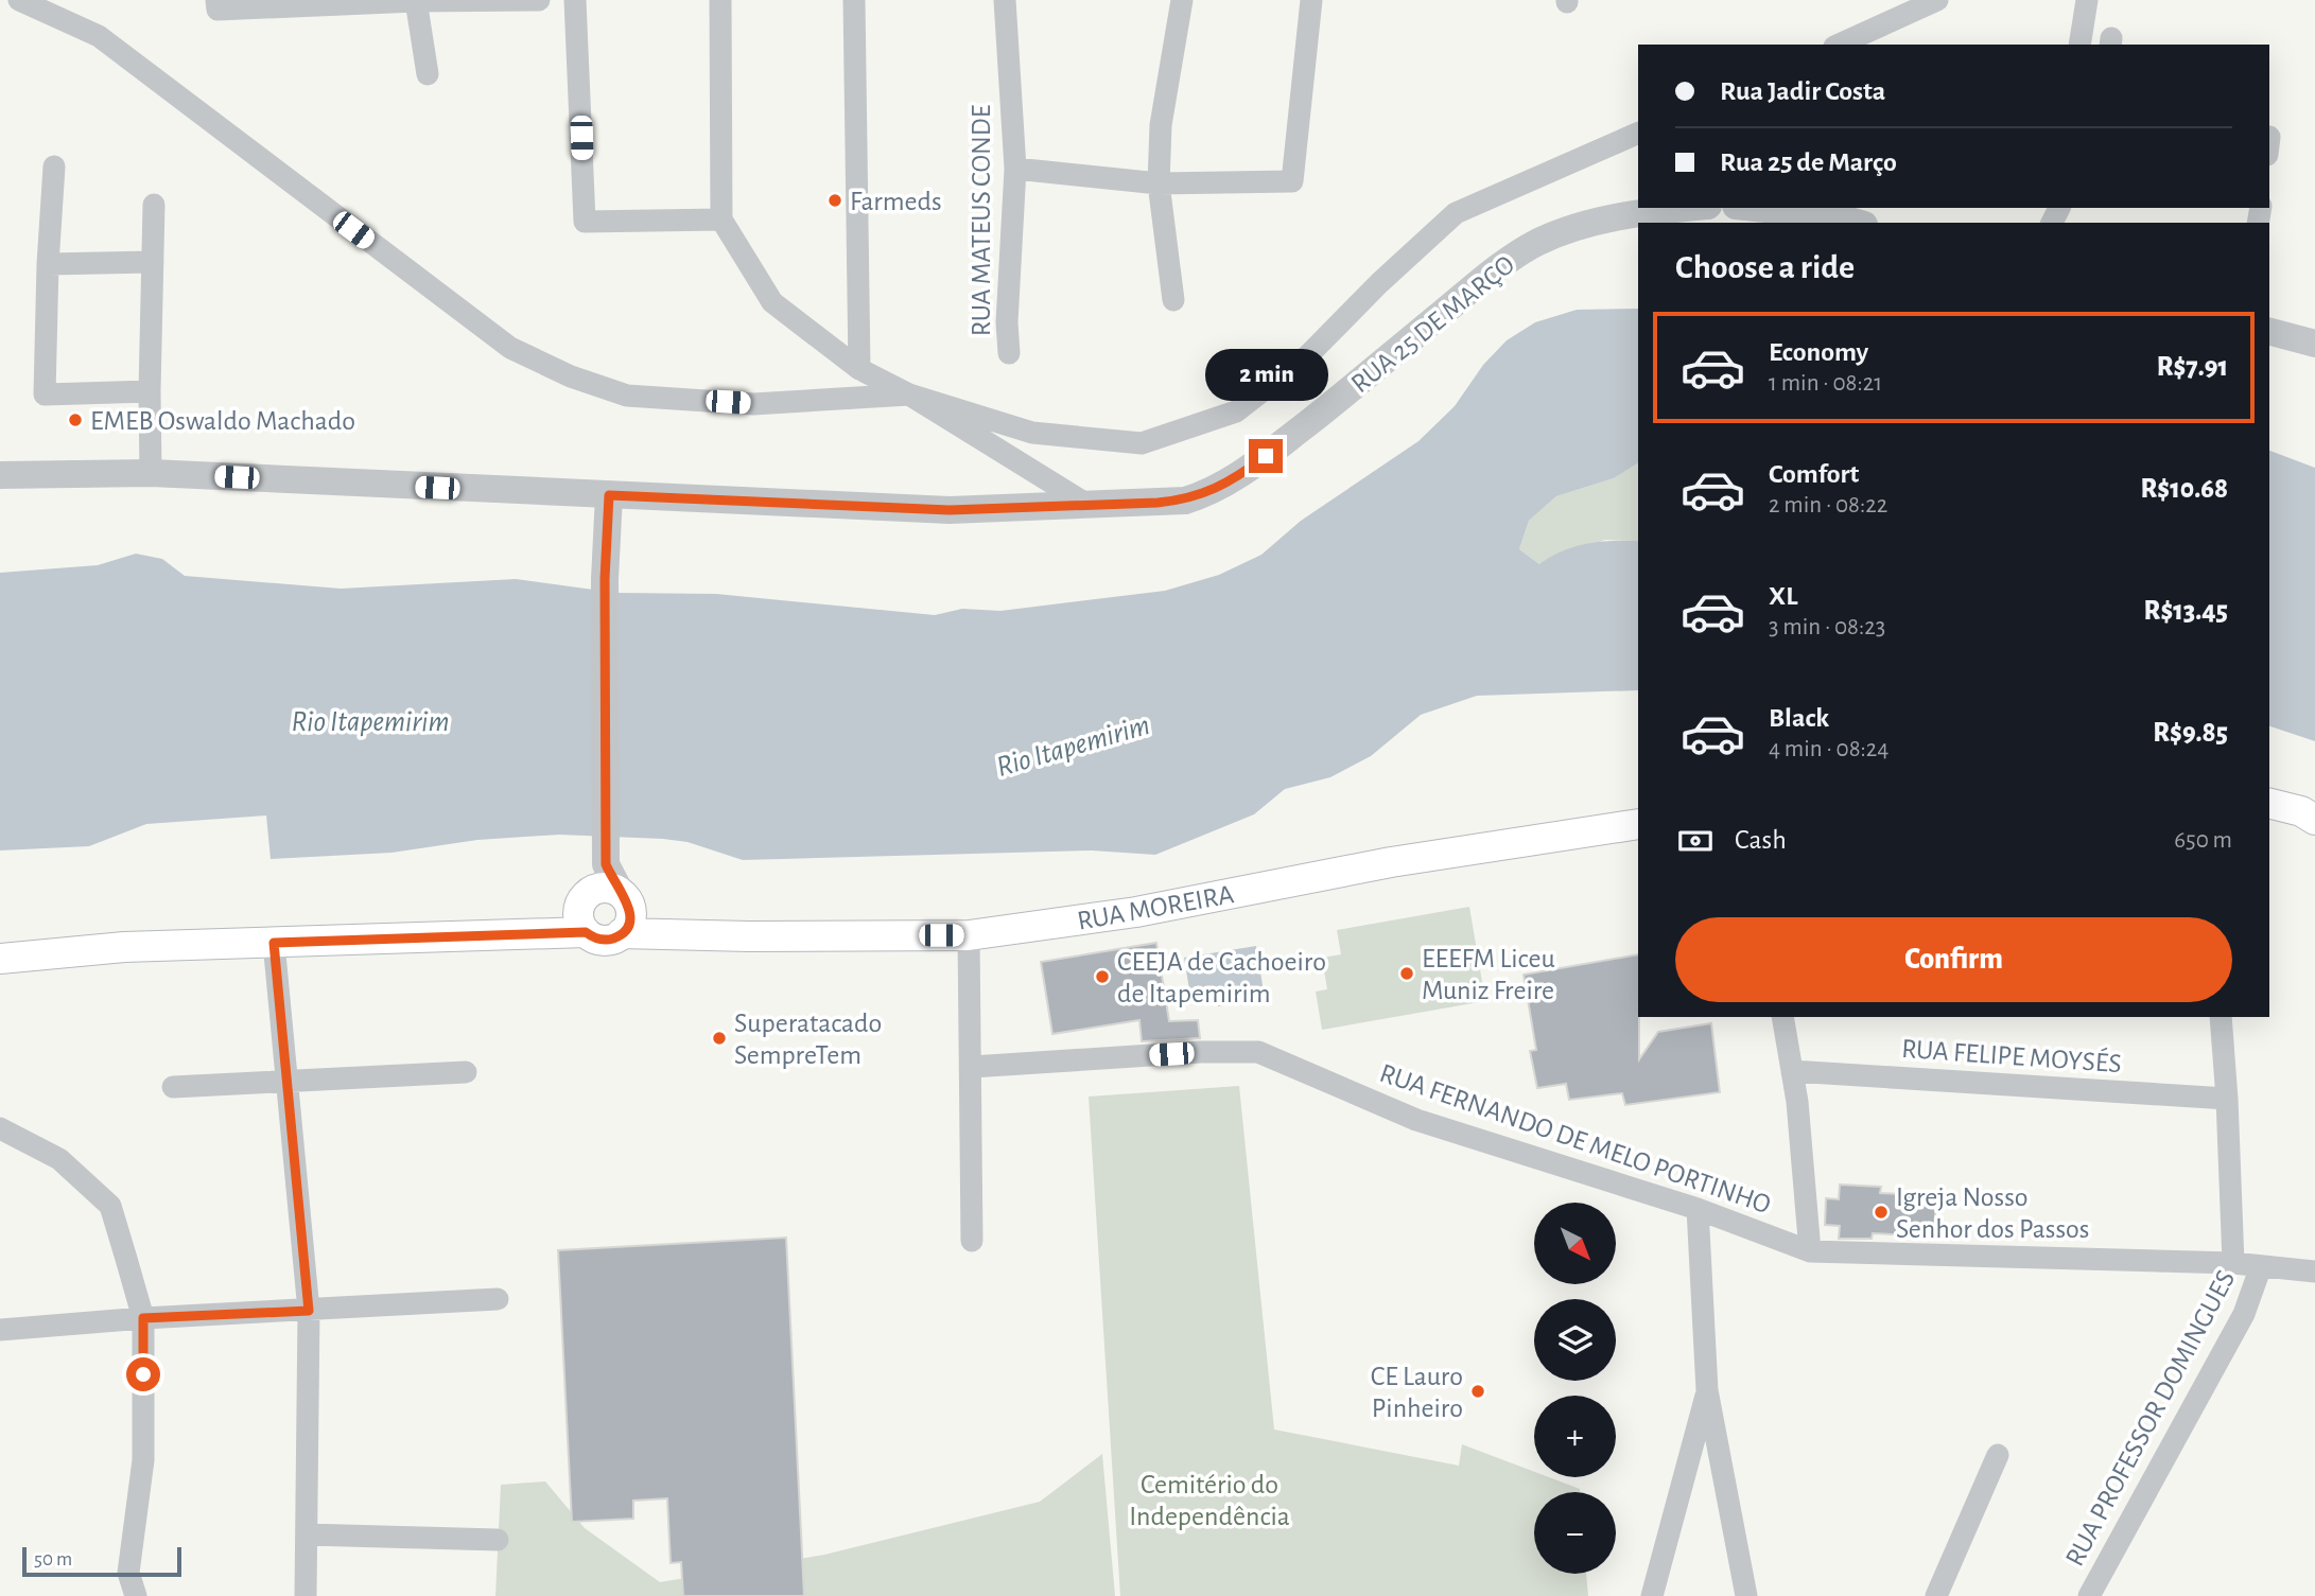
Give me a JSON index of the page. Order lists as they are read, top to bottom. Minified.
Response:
{"streets":{"main road":["RUA MOREIRA"],"street":["RUA MATEUS CONDE","RUA 25 DE MARÇO","RUA FELIPE MOYSÉS","RUA FERNANDO DE MELO PORTINHO","RUA PROFESSOR DOMINGUES"]},"crossings":[["RUA FERNANDO DE MELO PORTINHO","RUA PROFESSOR DOMINGUES"]],"water":["Rio Itapemirim"],"parks":["Cemitério do Independência"],"places":["Farmeds","EMEB Oswaldo Machado","EEEFM Liceu Muniz Freire","CEEJA de Cachoeiro de Itapemirim","Superatacado SempreTem","Igreja Nosso Senhor dos Passos","CE Lauro Pinheiro"],"scale_bar":"50 m","north":"bottom right","page":{"banner":["Rua Jadir Costa","Rua 25 de Março"],"heading":"Choose a ride","list":[{"name":"Economy","note":"1 min · 08:21","value":"R$7.91"},{"name":"Comfort","note":"2 min · 08:22","value":"R$10.68"},{"name":"XL","note":"3 min · 08:23","value":"R$13.45"},{"name":"Black","note":"4 min · 08:24","value":"R$9.85"}],"bubble":"2 min","pay":["Cash","650 m"],"buttons":"Confirm","map_buttons":["+","−"],"scale":"50 m"}}
